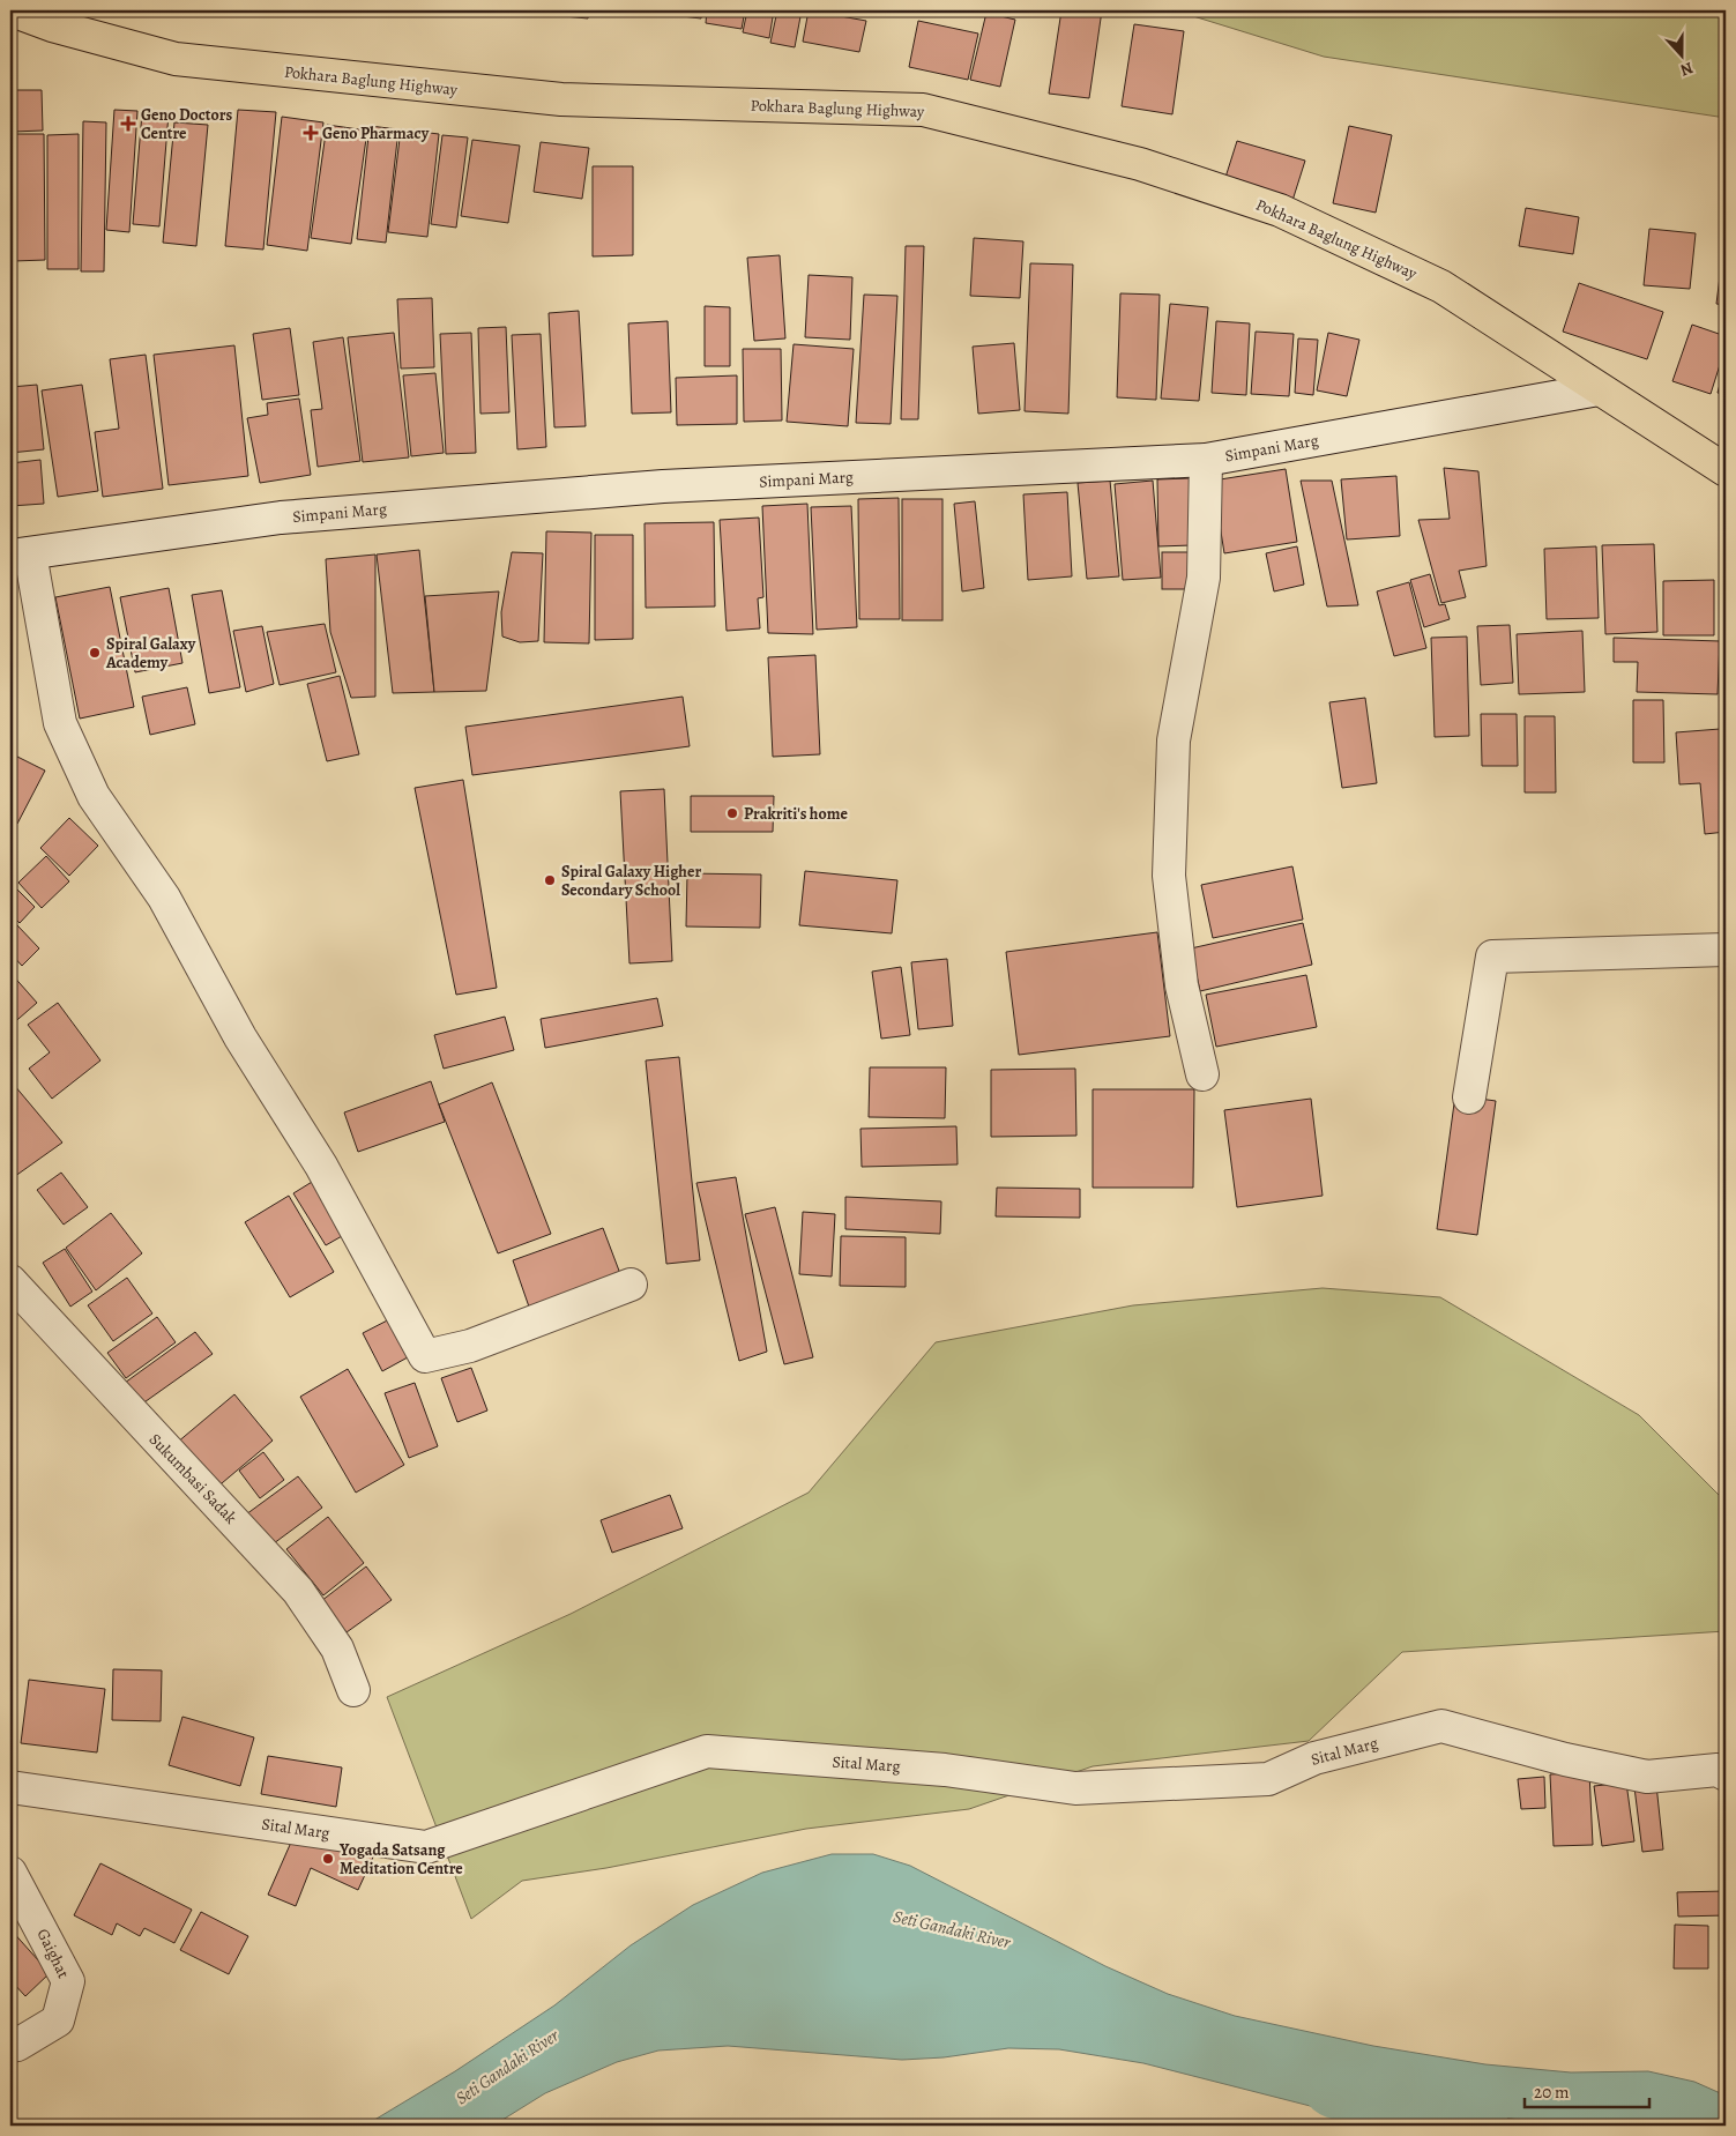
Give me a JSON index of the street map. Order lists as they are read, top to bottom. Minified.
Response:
{"streets":{"highway":["Pokhara Baglung Highway"],"street":["Simpani Marg","Sukumbasi Sadak","Sital Marg","Gaighat"]},"crossings":[["Pokhara Baglung Highway","Simpani Marg"]],"water":["Seti Gandaki River"],"places":{"health":["Geno Doctors Centre","Geno Pharmacy"],"other":["Spiral Galaxy Academy","Prakriti's home","Spiral Galaxy Higher Secondary School","Yogada Satsang Meditation Centre"]},"scale_bar":"20 m","north":"bottom"}
